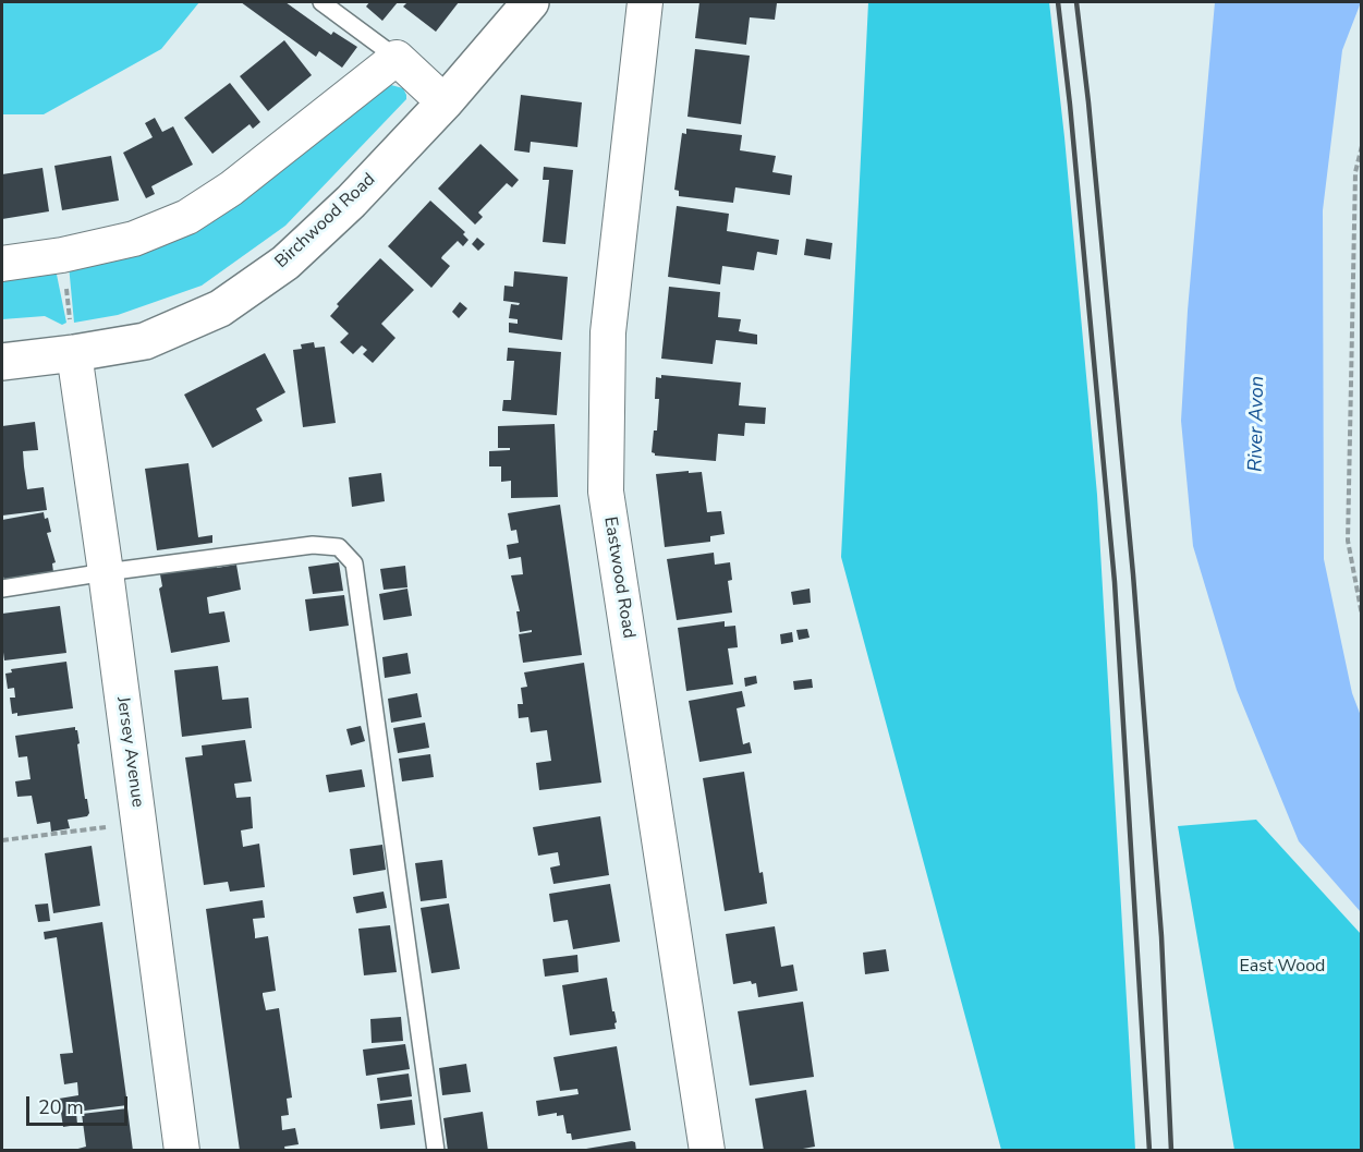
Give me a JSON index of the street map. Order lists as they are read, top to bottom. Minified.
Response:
{"streets":{"street":["Birchwood Road","Eastwood Road","Jersey Avenue"]},"crossings":[["Birchwood Road","Jersey Avenue"]],"water":["River Avon"],"parks":["East Wood"],"scale_bar":"20 m"}
